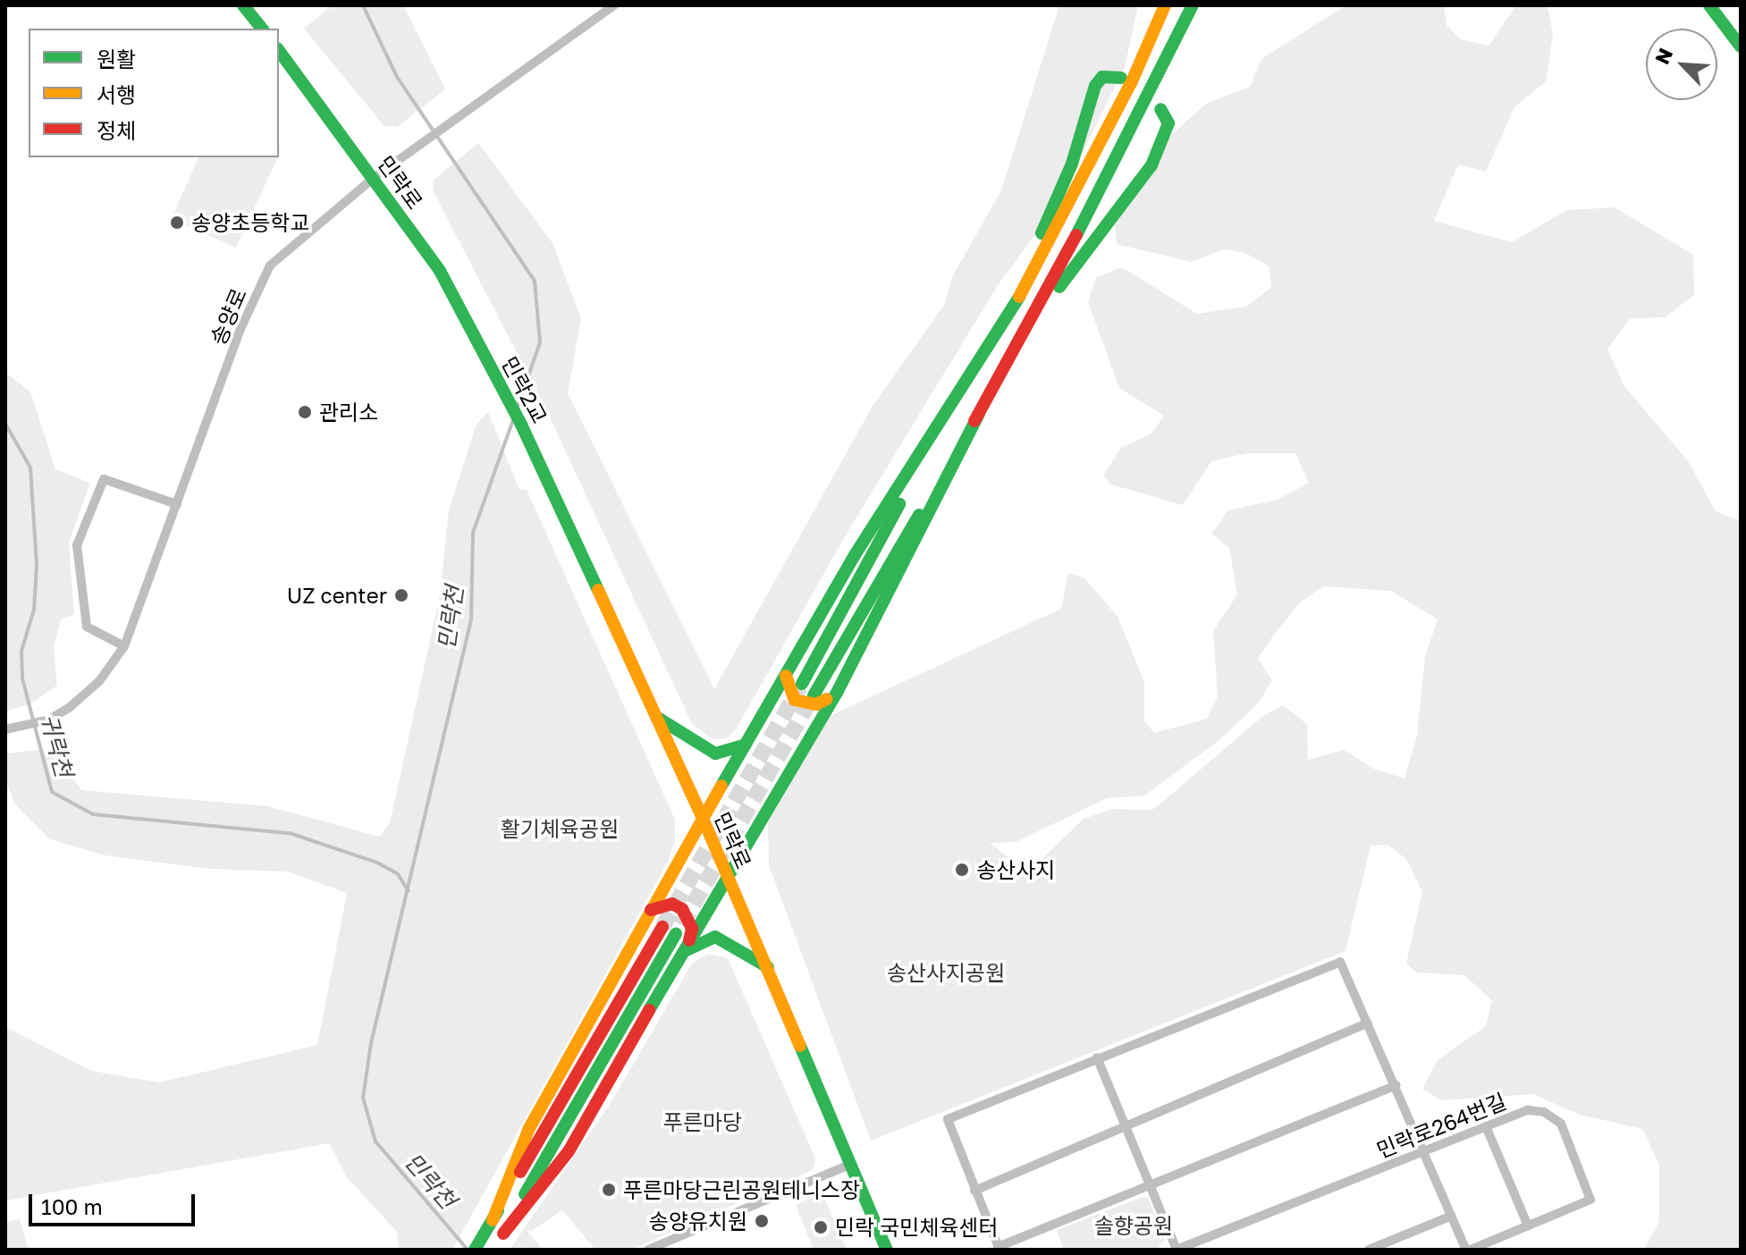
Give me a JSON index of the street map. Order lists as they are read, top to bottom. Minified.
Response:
{"streets":{"main road":["민락로","민락2교"],"street":["송양로","민락로264번길"]},"crossings":[["민락로","송양로"],["민락로","민락2교"]],"water":["민락천","귀락천"],"parks":["활기체육공원","송산사지공원","푸른마당","솔향공원"],"places":["송양초등학교","관리소","UZ center","송산사지","푸른마당근린공원테니스장","송양유치원","민락 국민체육센터"],"legend":["원활","서행","정체"],"scale_bar":"100 m","north":"top left"}
